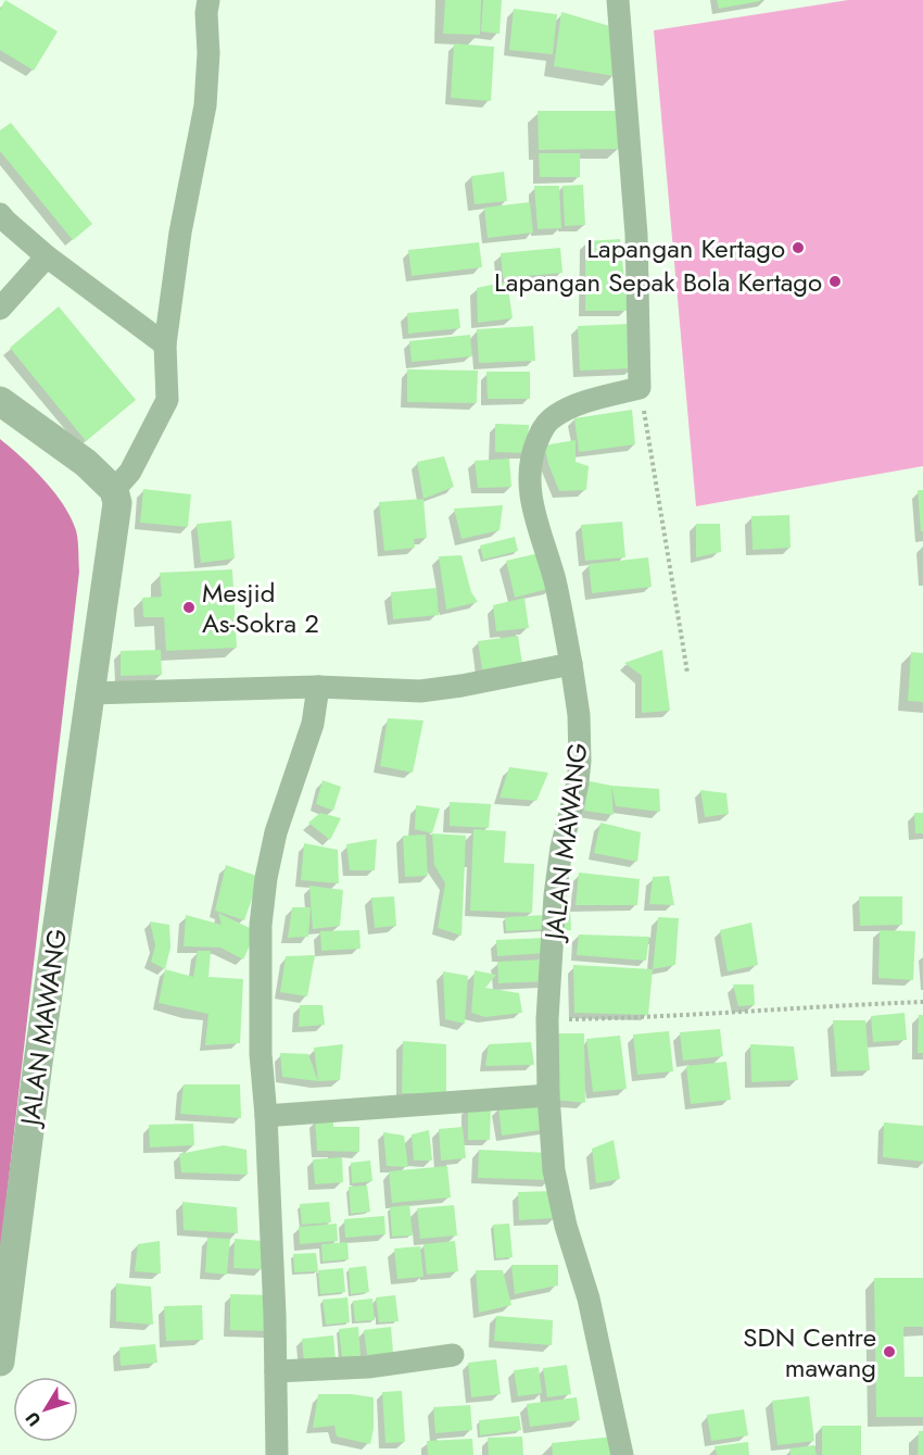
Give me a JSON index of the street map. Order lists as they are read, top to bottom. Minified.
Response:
{"streets":{"street":["JALAN MAWANG"]},"places":["Lapangan Kertago","Lapangan Sepak Bola Kertago","Mesjid As-Sokra 2","SDN Centre mawang"],"north":"bottom left"}
